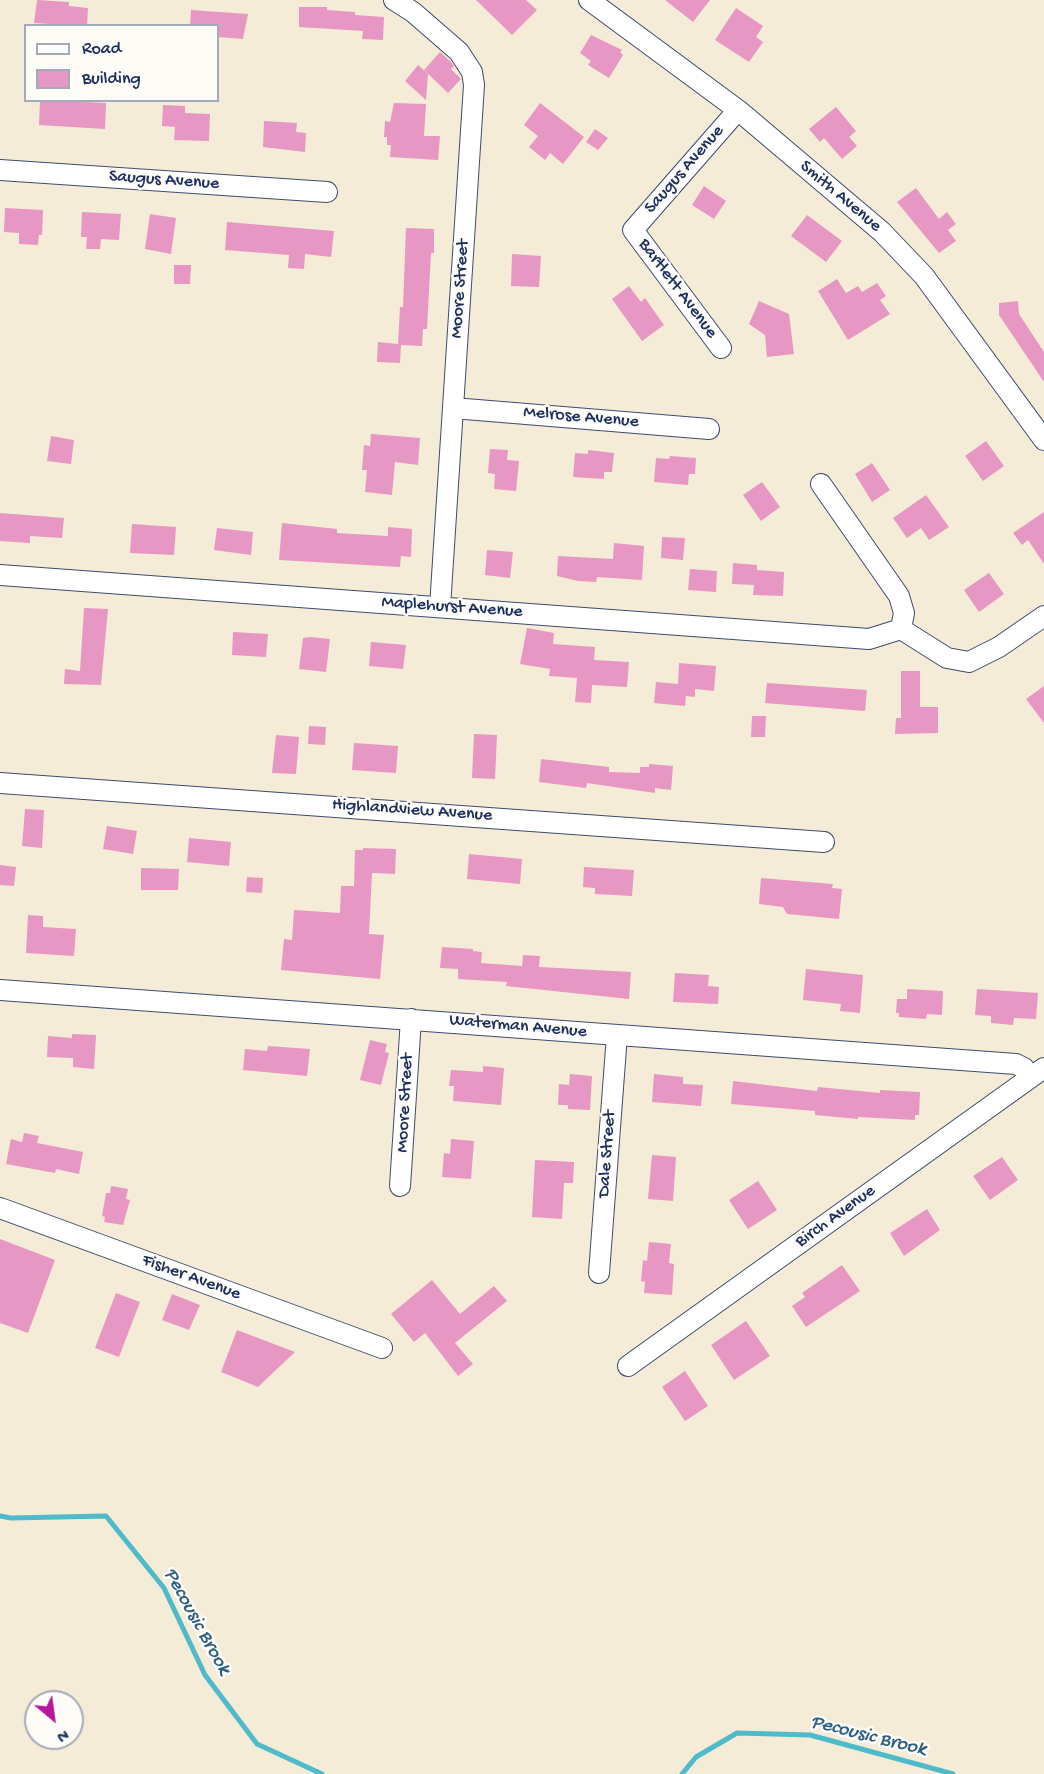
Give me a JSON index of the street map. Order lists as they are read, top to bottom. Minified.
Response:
{"streets":{"street":["Saugus Avenue","Smith Avenue","Moore Street","Bartlett Avenue","Melrose Avenue","Maplehurst Avenue","Highlandview Avenue","Waterman Avenue","Dale Street","Birch Avenue","Fisher Avenue"]},"crossings":[["Saugus Avenue","Smith Avenue"],["Saugus Avenue","Bartlett Avenue"],["Moore Street","Melrose Avenue"],["Moore Street","Maplehurst Avenue"],["Moore Street","Waterman Avenue"],["Waterman Avenue","Dale Street"],["Waterman Avenue","Birch Avenue"]],"water":["Pecousic Brook"],"legend":["Road","Building"],"north":"bottom right"}
